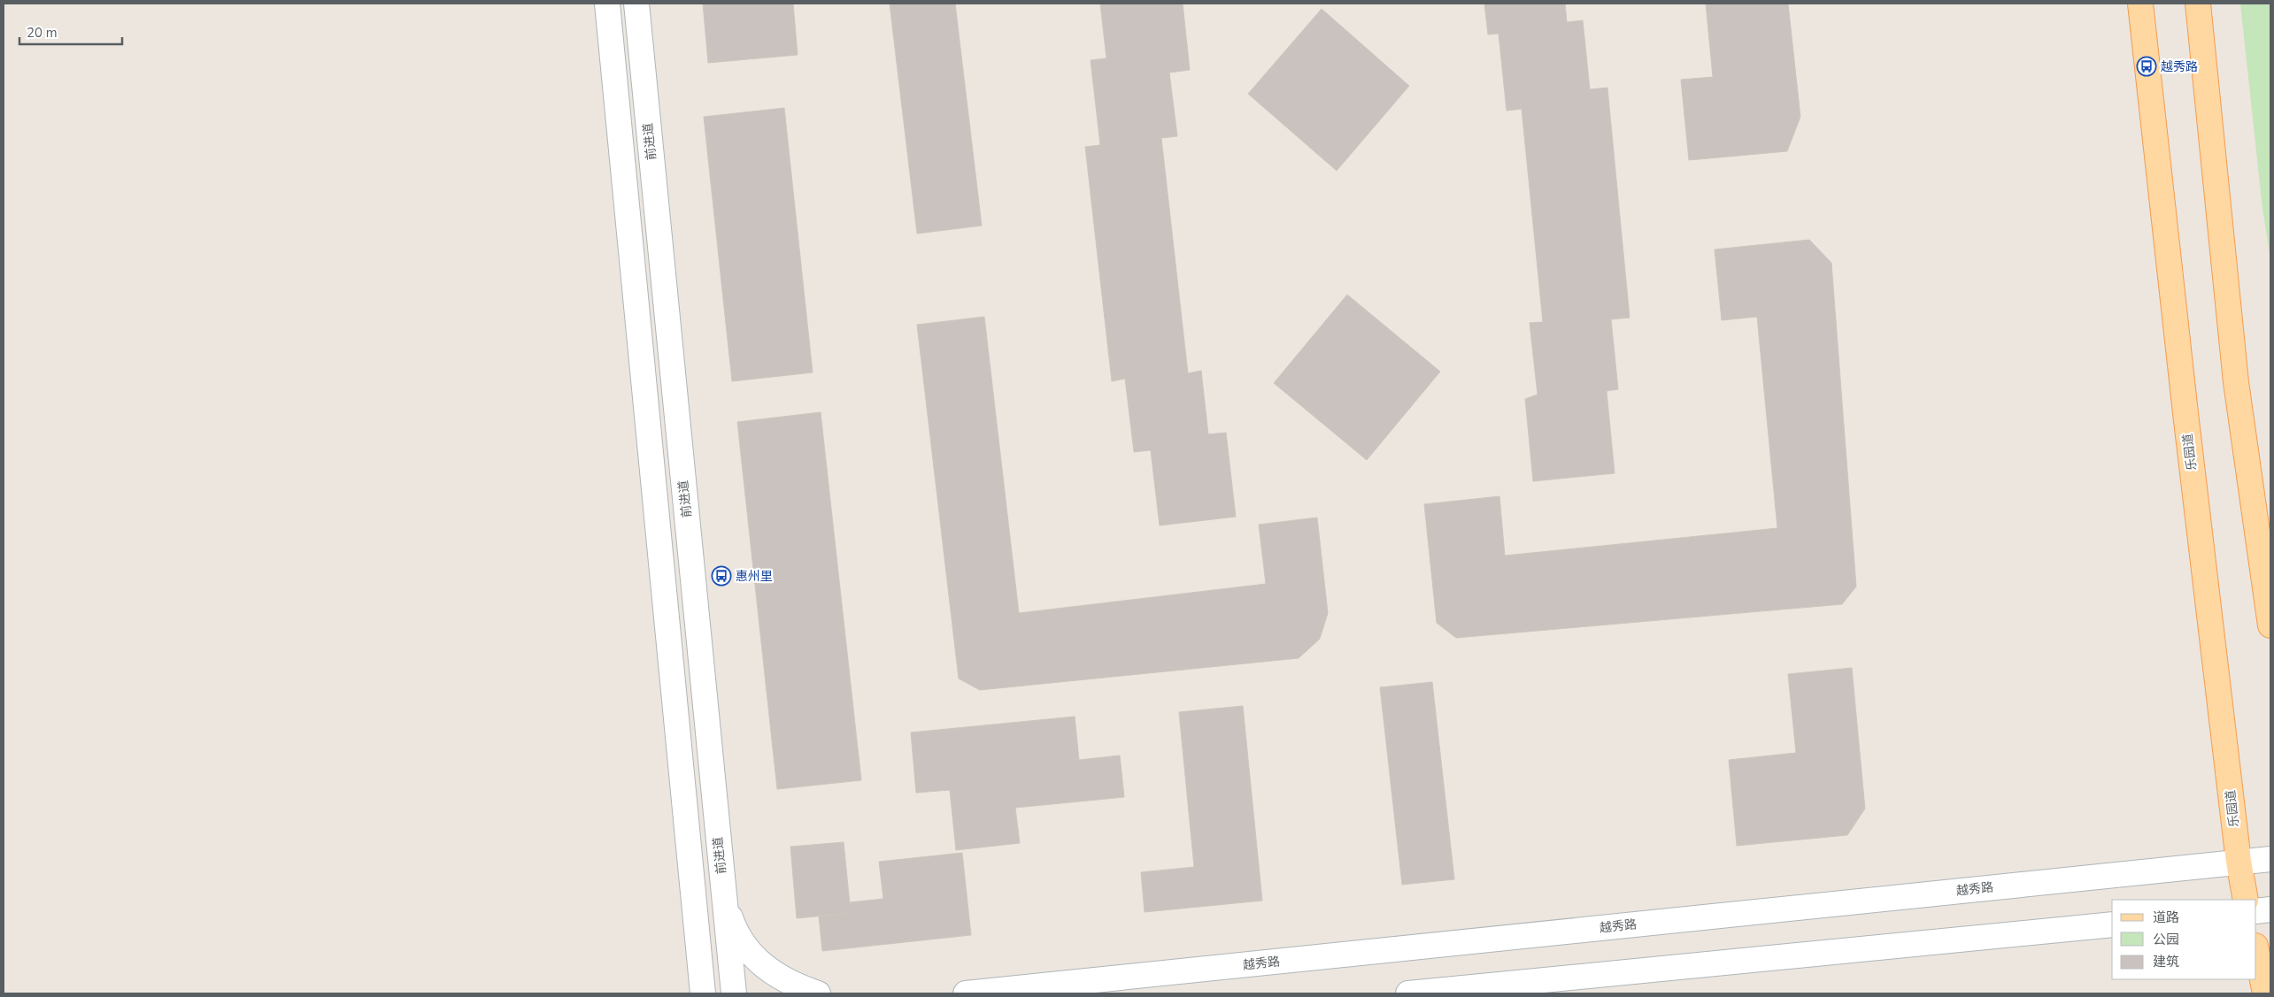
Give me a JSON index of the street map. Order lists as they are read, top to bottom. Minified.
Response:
{"streets":{"main road":["乐园道"],"street":["前进道","越秀路"]},"crossings":[["乐园道","越秀路"]],"places":{"bus stop":["越秀路","惠州里"]},"legend":["道路","公园","建筑"],"scale_bar":"20 m"}
